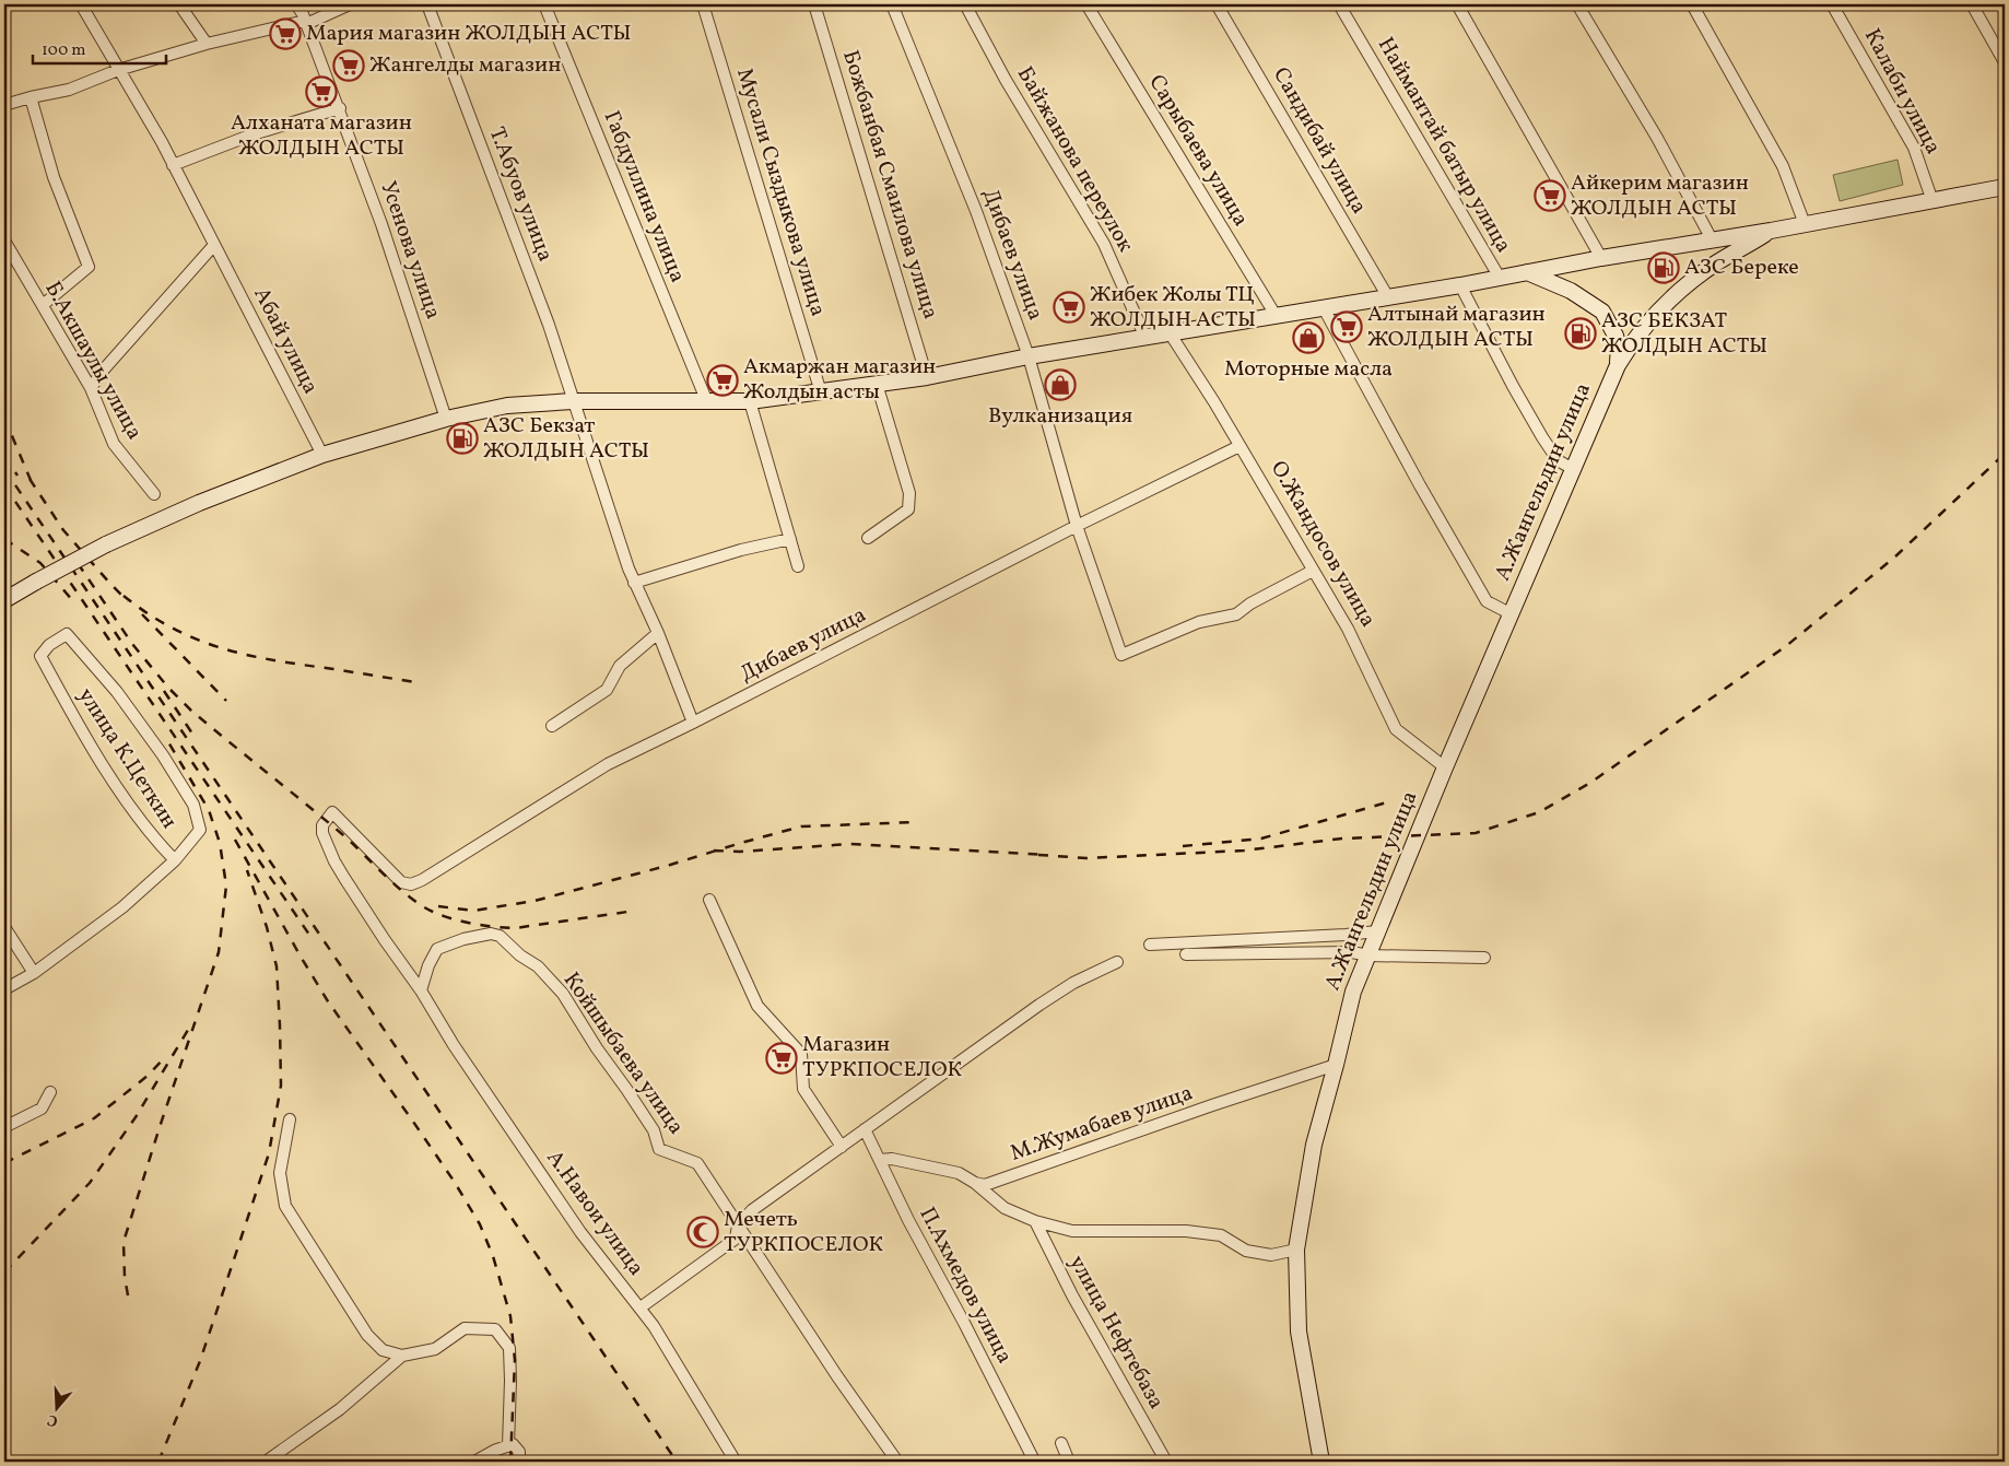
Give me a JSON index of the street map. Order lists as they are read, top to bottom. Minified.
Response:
{"streets":{"main road":["А.Жангельдин улица"],"street":["Калаби улица","Сандибай улица","Наймантай батыр улица","Сарыбаева улица","Байжанова переулок","Божбанбая Смаилова улица","Мусали Сыздыкова улица","Т.Абуов улица","Габдуллина улица","Усенова улица","Дибаев улица","Абай улица","Б.Акшаулы улица","О.Жандосов улица","улица К.Цеткин","Койшыбаева улица","М.Жумабаев улица","А.Навои улица","П.Ахмедов улица","улица Нефтебаза"]},"crossings":[["Дибаев улица","О.Жандосов улица"],["Дибаев улица","А.Навои улица"],["А.Жангельдин улица","О.Жандосов улица"],["А.Жангельдин улица","М.Жумабаев улица"],["Койшыбаева улица","А.Навои улица"]],"places":{"supermarket":["Мария магазин ЖОЛДЫН АСТЫ","Жангелды магазин","Алханата магазин ЖОЛДЫН АСТЫ","Айкерим магазин ЖОЛДЫН АСТЫ","Жибек Жолы ТЦ ЖОЛДЫН АСТЫ","Алтынай магазин ЖОЛДЫН АСТЫ","Акмаржан магазин Жолдын асты","Магазин ТУРКПОСЕЛОК"],"fuel station":["АЗС Береке","АЗС БЕКЗАТ ЖОЛДЫН АСТЫ","АЗС Бекзат ЖОЛДЫН АСТЫ"],"shop":["Моторные масла","Вулканизация"],"mosque":["Мечеть ТУРКПОСЕЛОК"]},"scale_bar":"100 m","north":"bottom"}
